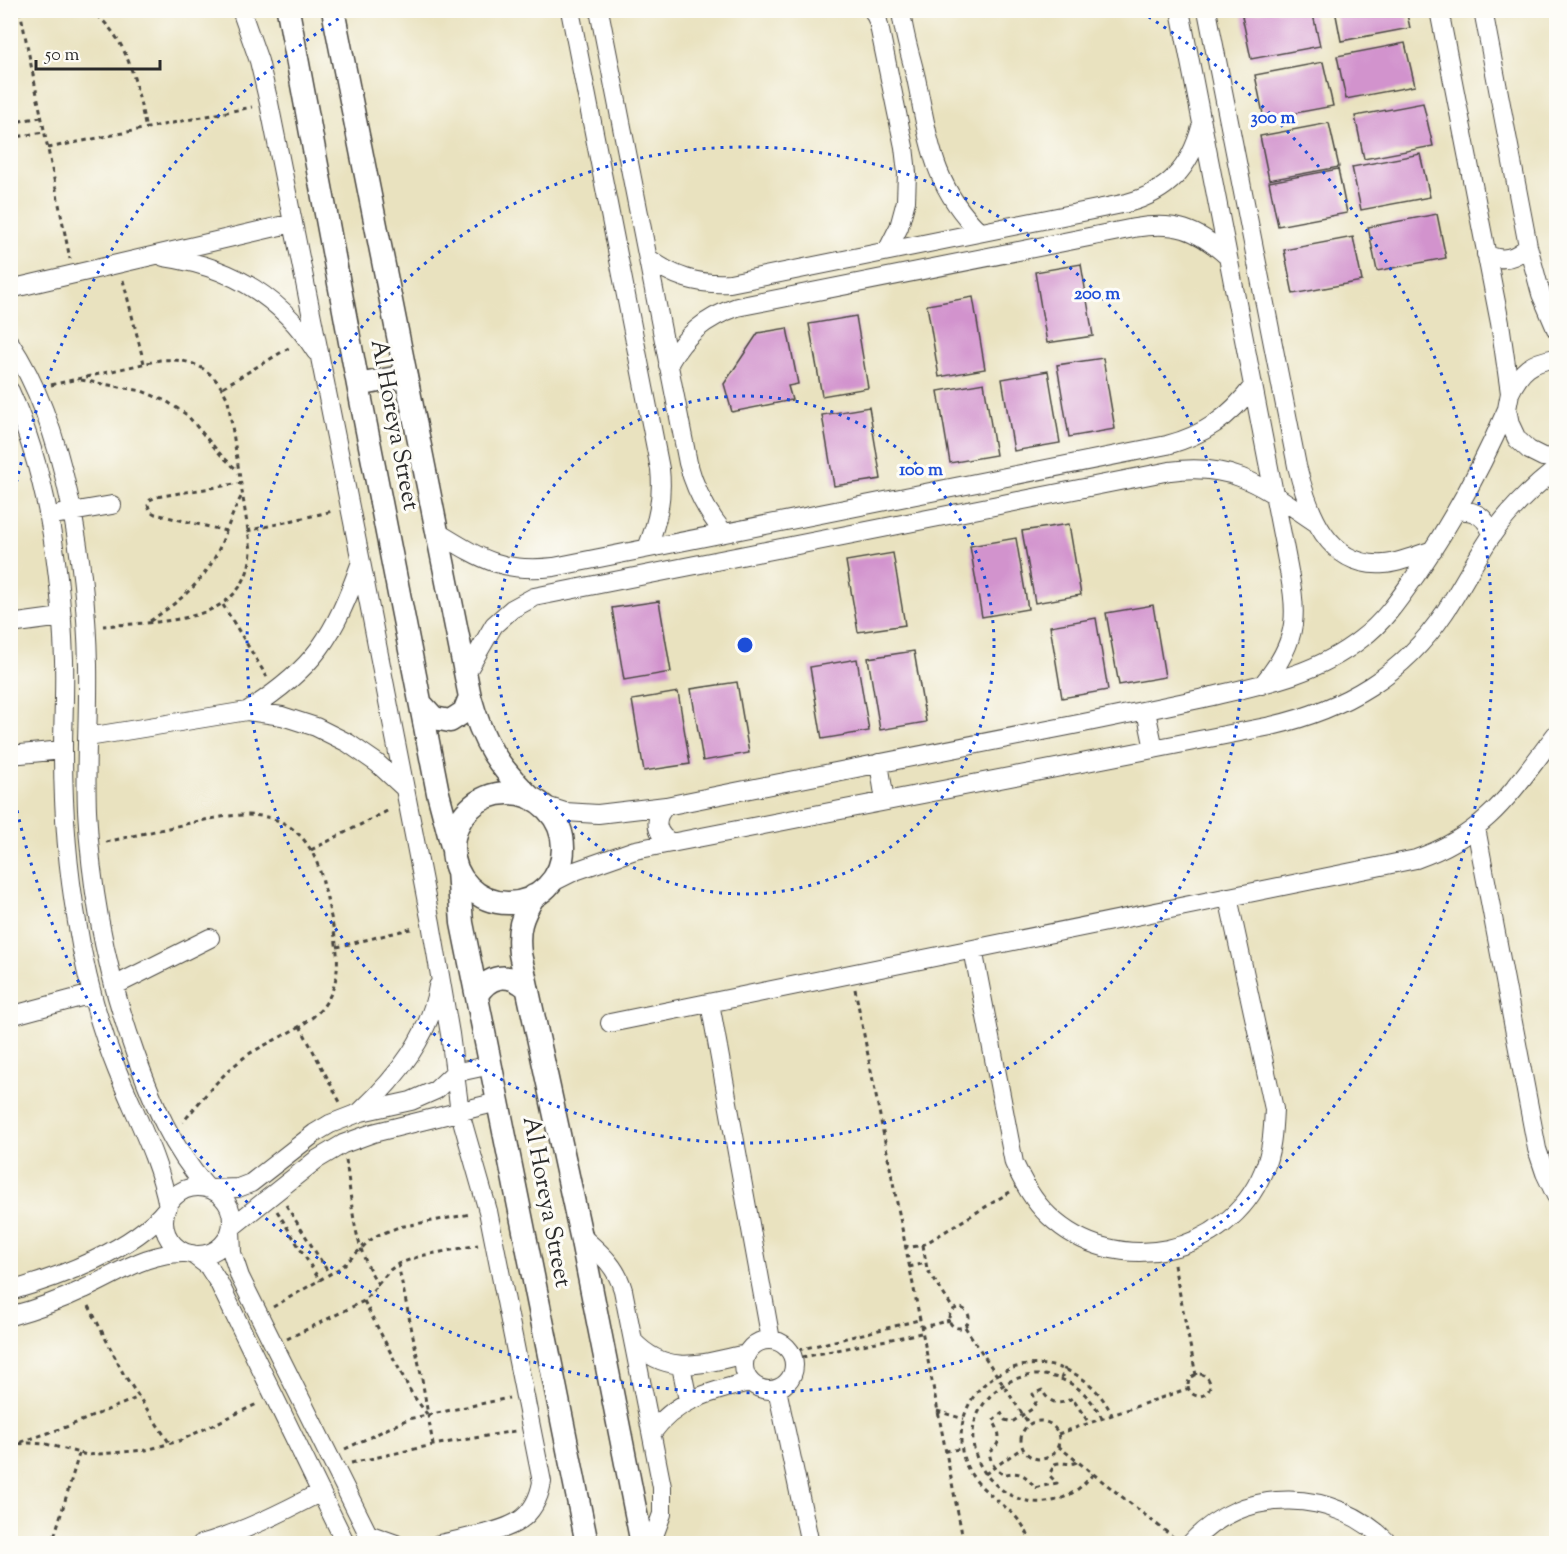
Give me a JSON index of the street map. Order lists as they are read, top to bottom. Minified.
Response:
{"streets":{"street":["Al Horeya Street"]},"scale_bar":"50 m","rings":["300 m","200 m","100 m"]}
